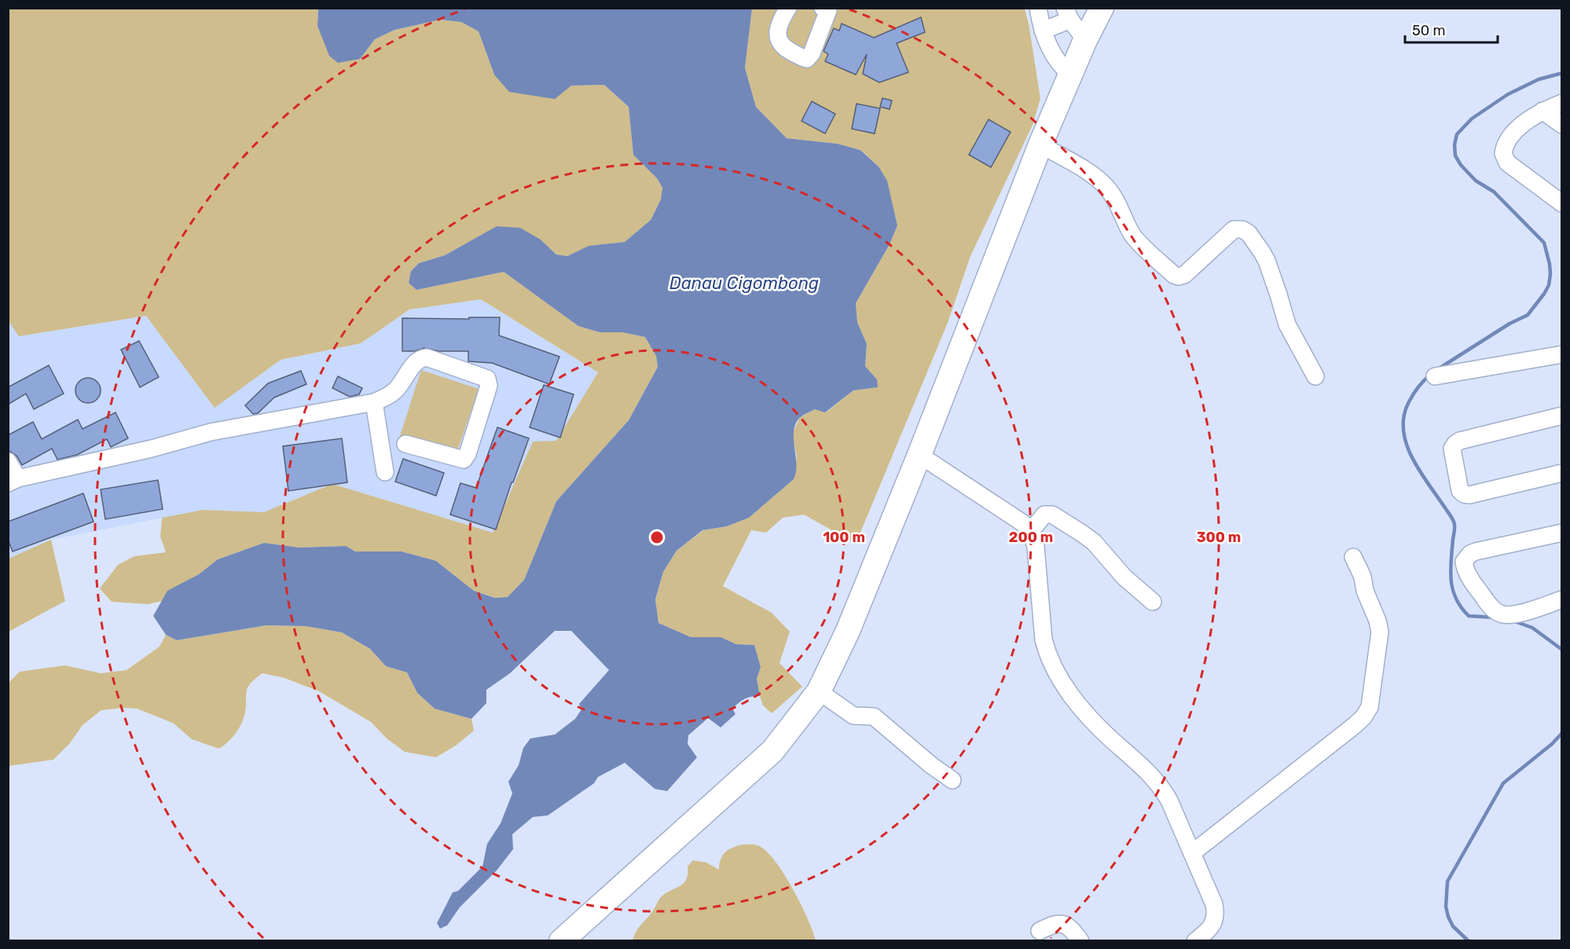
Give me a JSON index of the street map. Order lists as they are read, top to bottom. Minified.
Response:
{"water":["Danau Cigombong"],"scale_bar":"50 m","rings":["100 m","200 m","300 m"]}
